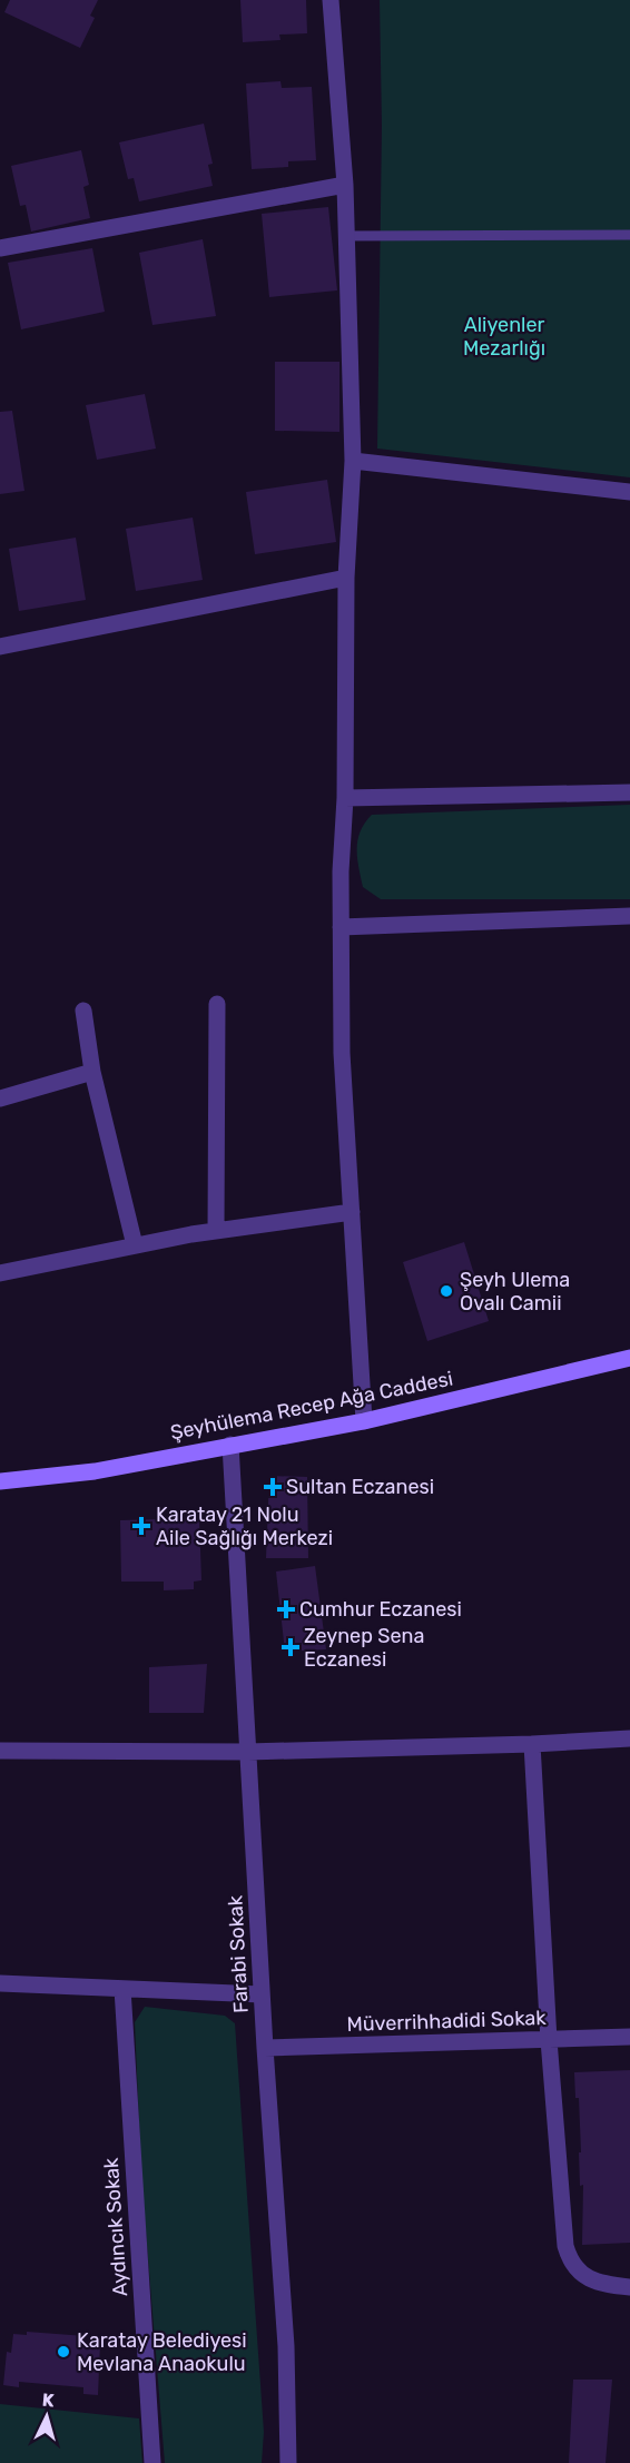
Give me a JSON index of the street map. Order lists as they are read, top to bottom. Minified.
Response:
{"streets":{"street":["Şeyhülema Recep Ağa Caddesi","Farabi Sokak","Müverrihhadidi Sokak","Aydıncık Sokak"]},"crossings":[["Şeyhülema Recep Ağa Caddesi","Farabi Sokak"],["Farabi Sokak","Müverrihhadidi Sokak"]],"parks":["Aliyenler Mezarlığı"],"places":{"other":["Şeyh Ulema Ovalı Camii","Karatay Belediyesi Mevlana Anaokulu"],"health":["Sultan Eczanesi","Karatay 21 Nolu Aile Sağlığı Merkezi","Cumhur Eczanesi","Zeynep Sena Eczanesi"]},"north":"top"}
